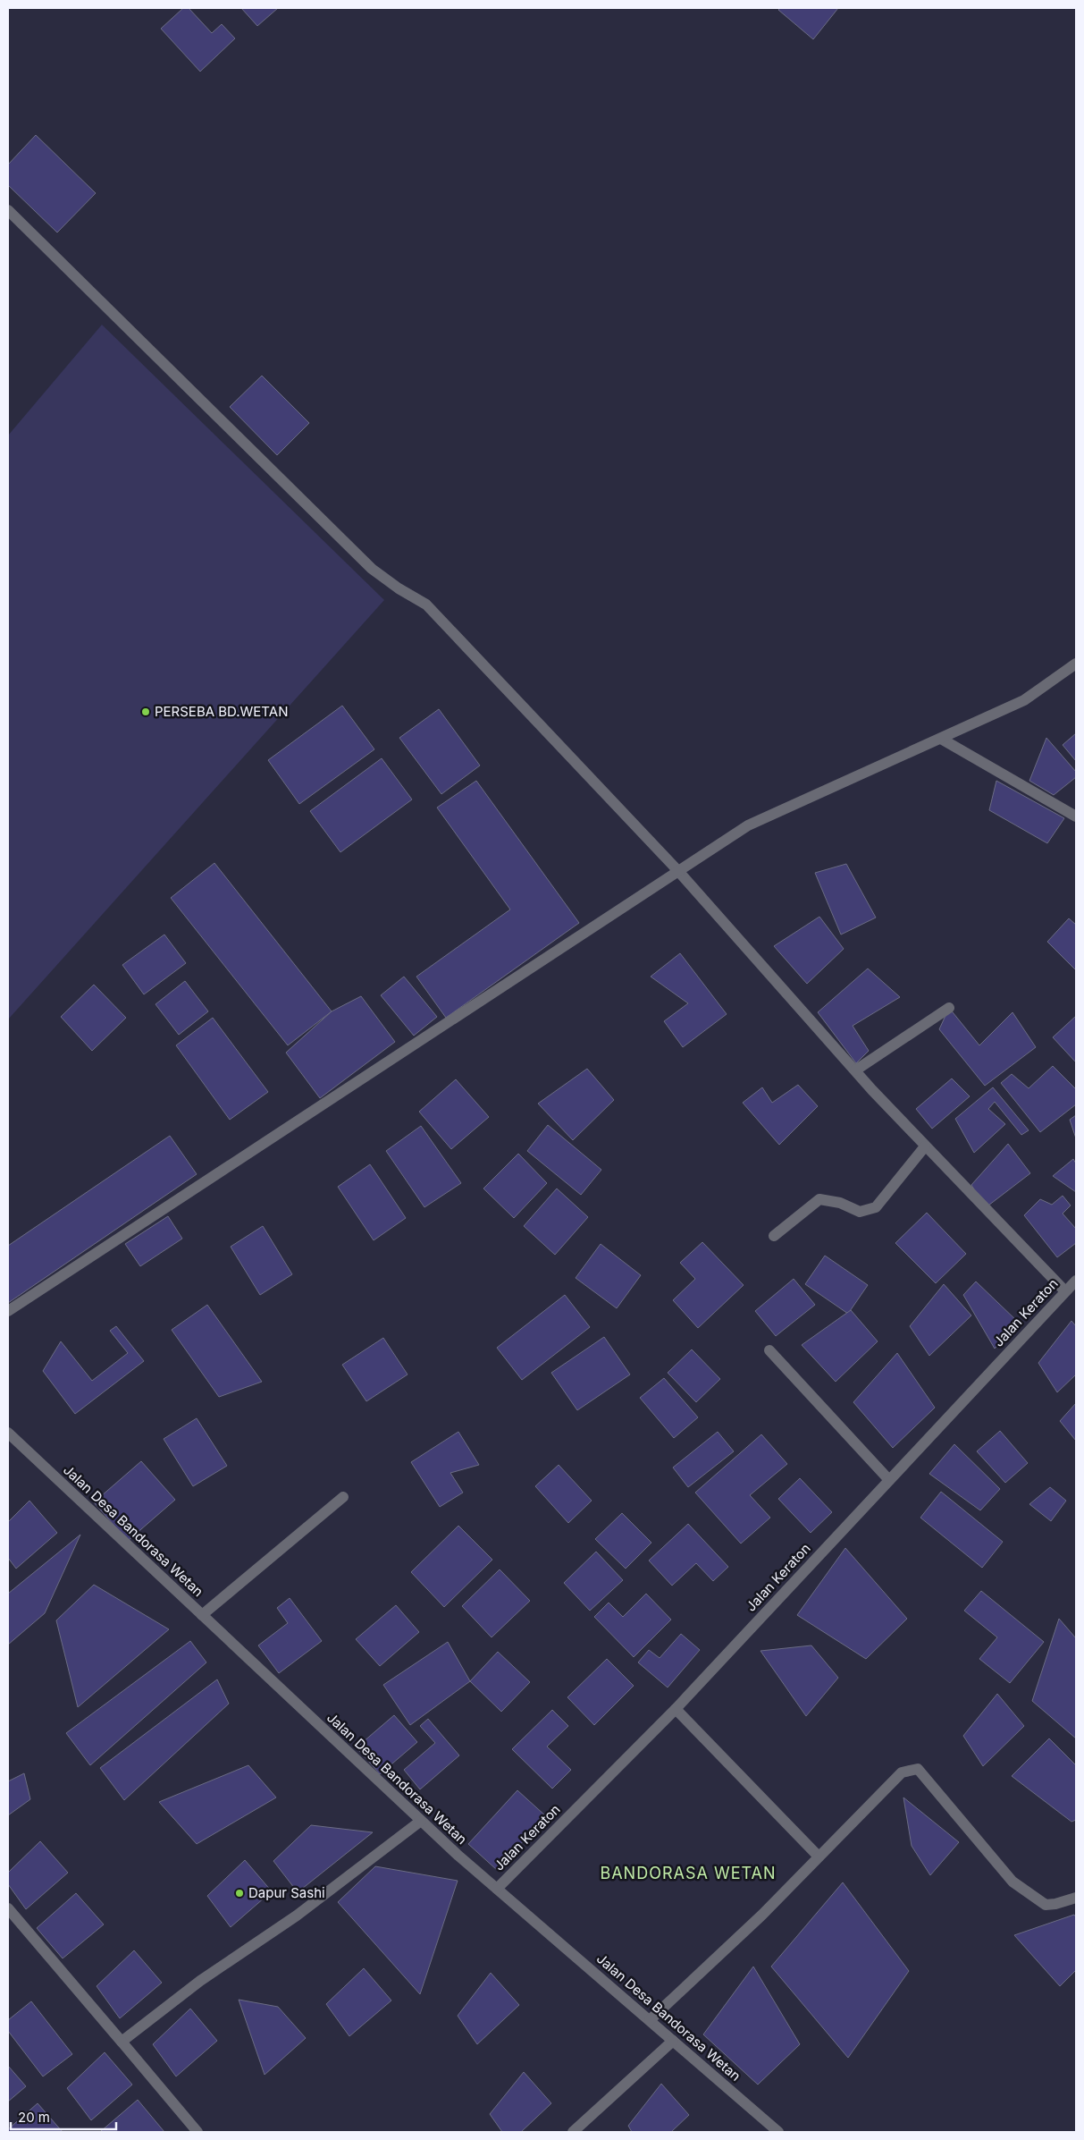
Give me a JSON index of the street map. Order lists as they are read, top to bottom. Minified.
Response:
{"streets":{"street":["Jalan Keraton","Jalan Desa Bandorasa Wetan"]},"crossings":[["Jalan Keraton","Jalan Desa Bandorasa Wetan"]],"districts":["BANDORASA WETAN"],"places":["PERSEBA BD.WETAN","Dapur Sashi"],"scale_bar":"20 m"}
